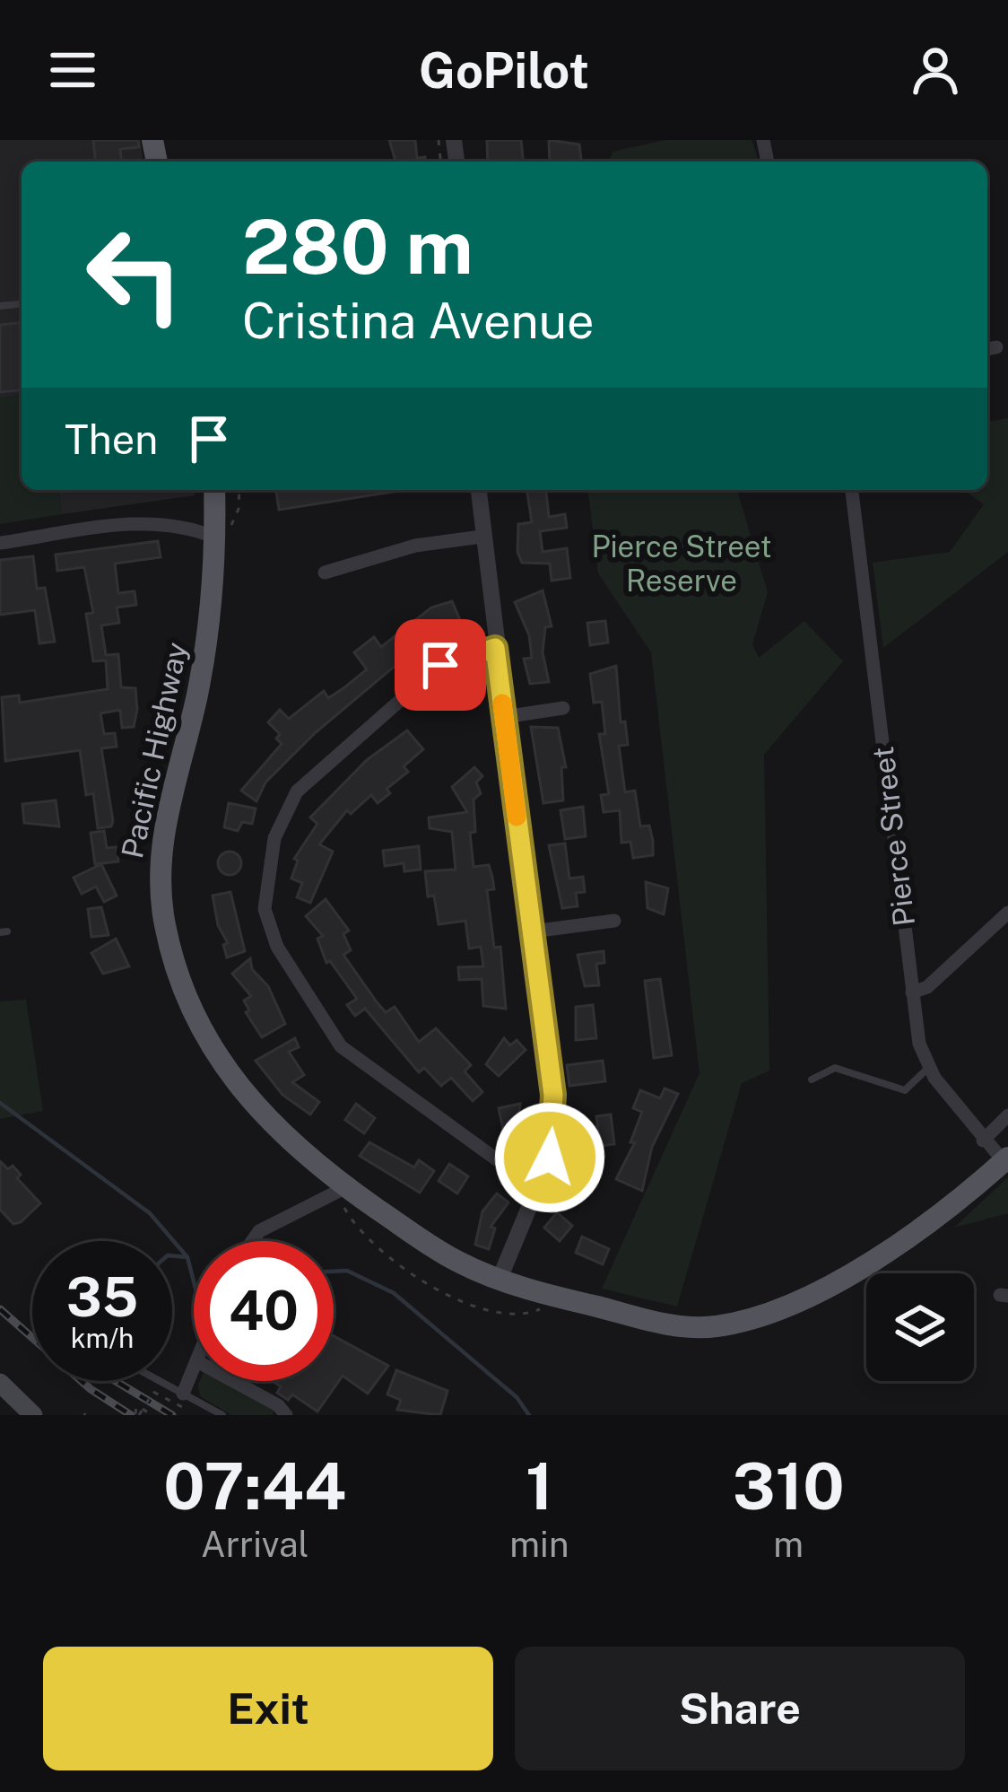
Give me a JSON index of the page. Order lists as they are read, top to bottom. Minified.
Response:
{"streets":{"main road":["Pacific Highway"],"street":["Pierce Street"]},"crossings":[["Pacific Highway","Pierce Street"]],"parks":["Pierce Street Reserve"],"page":{"header":"GoPilot","turn":["280 m","Cristina Avenue"],"then":"Then","speed":"35 km/h","limit":"40","eta":["07:44","Arrival","1","min","310","m"],"buttons":["Exit","Share"]}}
